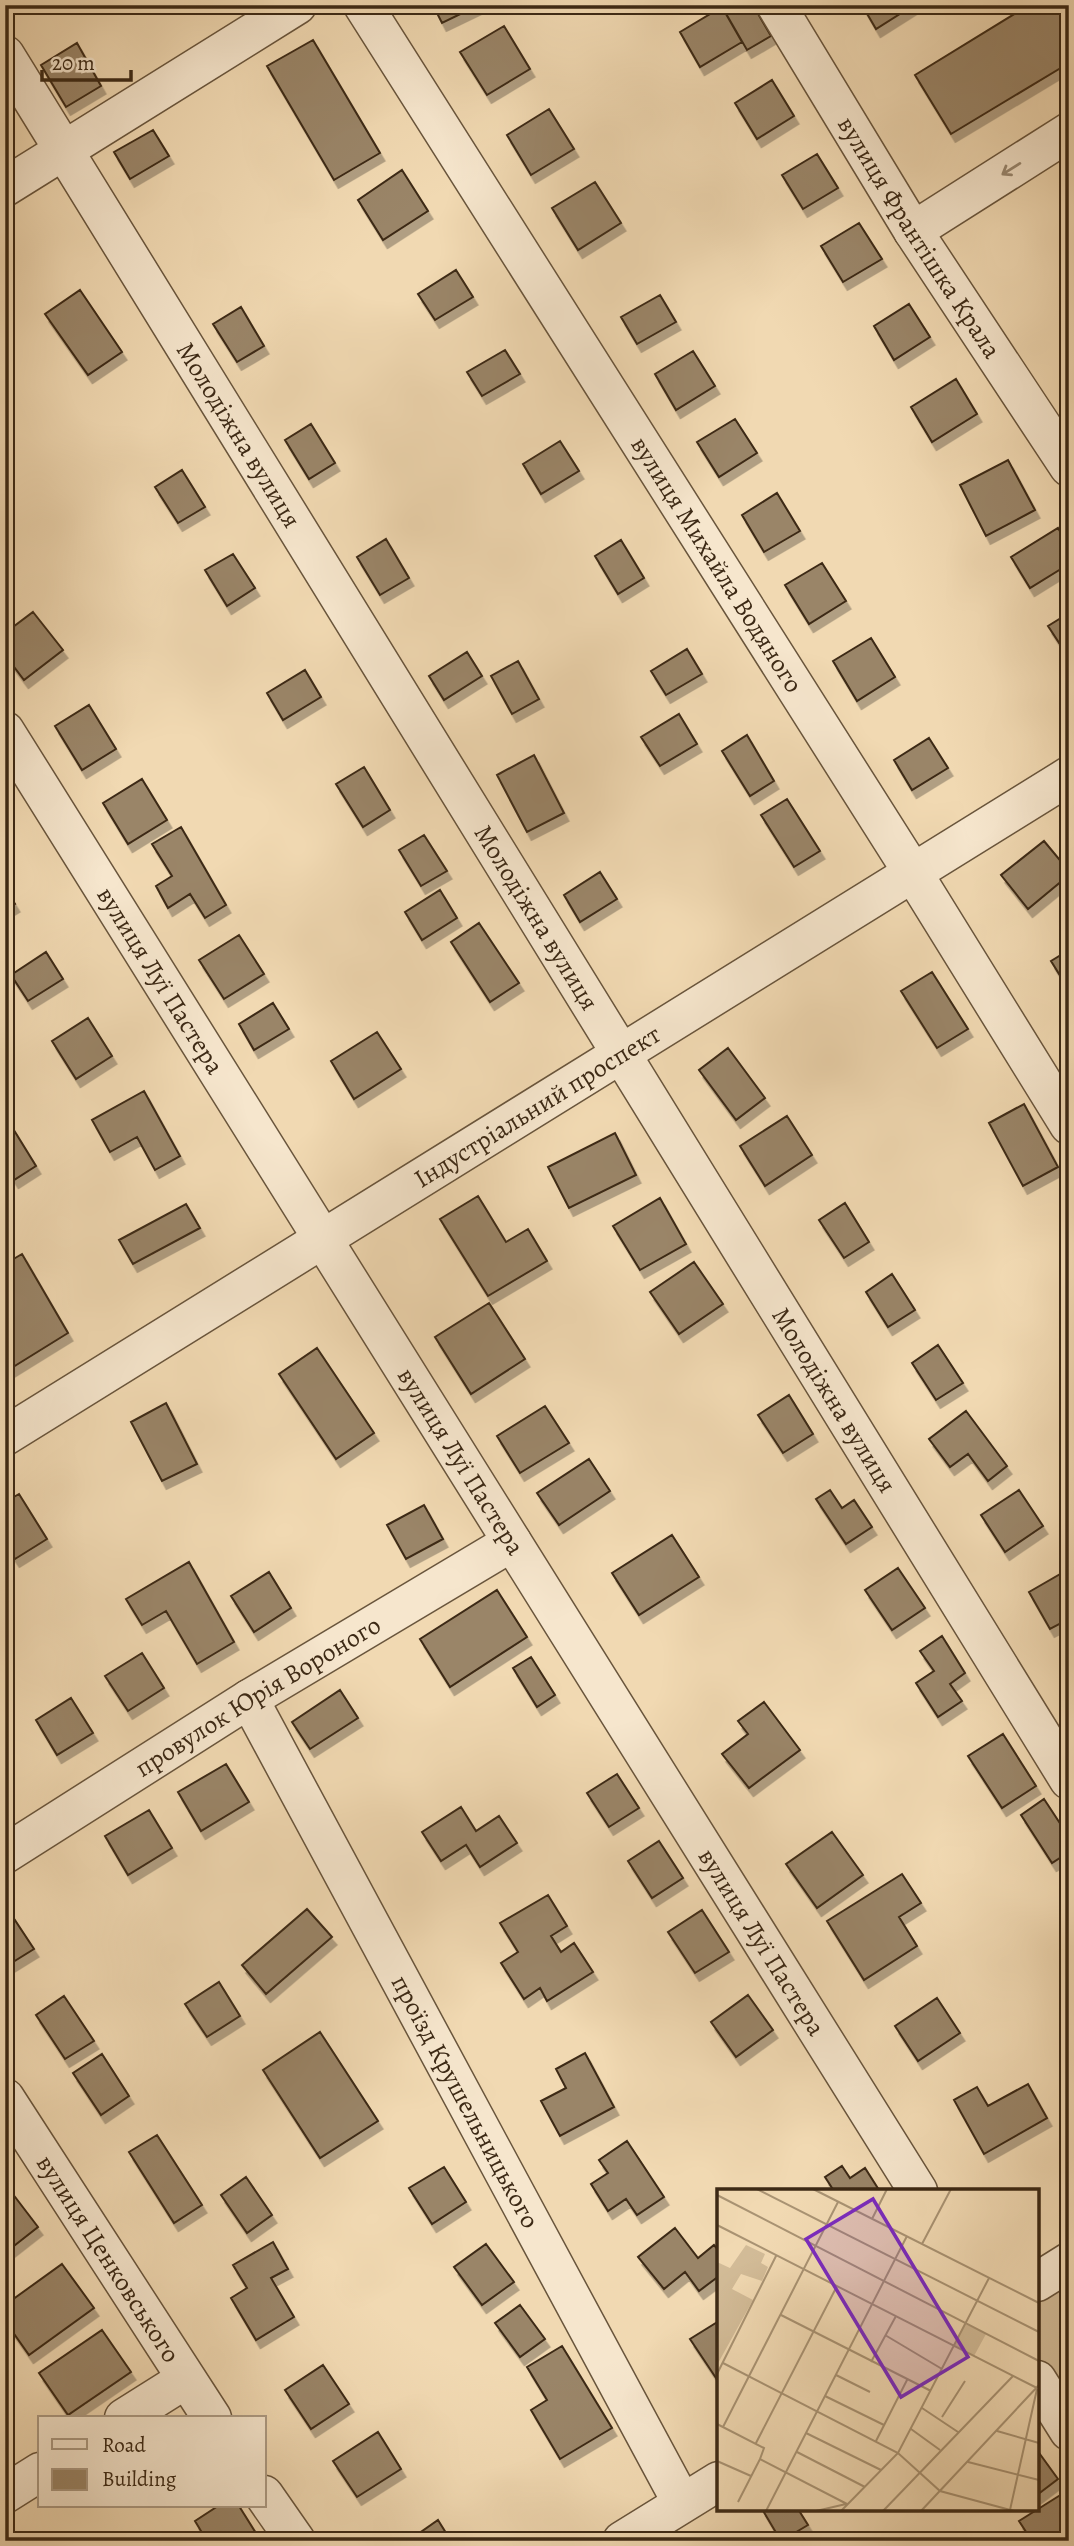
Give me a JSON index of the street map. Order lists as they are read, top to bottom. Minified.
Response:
{"streets":{"street":["вулиця Франтішка Крала","Молодіжна вулиця","вулиця Михайла Водяного","вулиця Луї Пастера","Індустріальний проспект","провулок Юрія Вороного","проїзд Крушельницького","вулиця Ценковського"]},"crossings":[["Молодіжна вулиця","Індустріальний проспект"],["вулиця Михайла Водяного","Індустріальний проспект"],["вулиця Луї Пастера","Індустріальний проспект"],["вулиця Луї Пастера","провулок Юрія Вороного"],["провулок Юрія Вороного","проїзд Крушельницького"]],"legend":["Road","Building"],"scale_bar":"20 m"}
